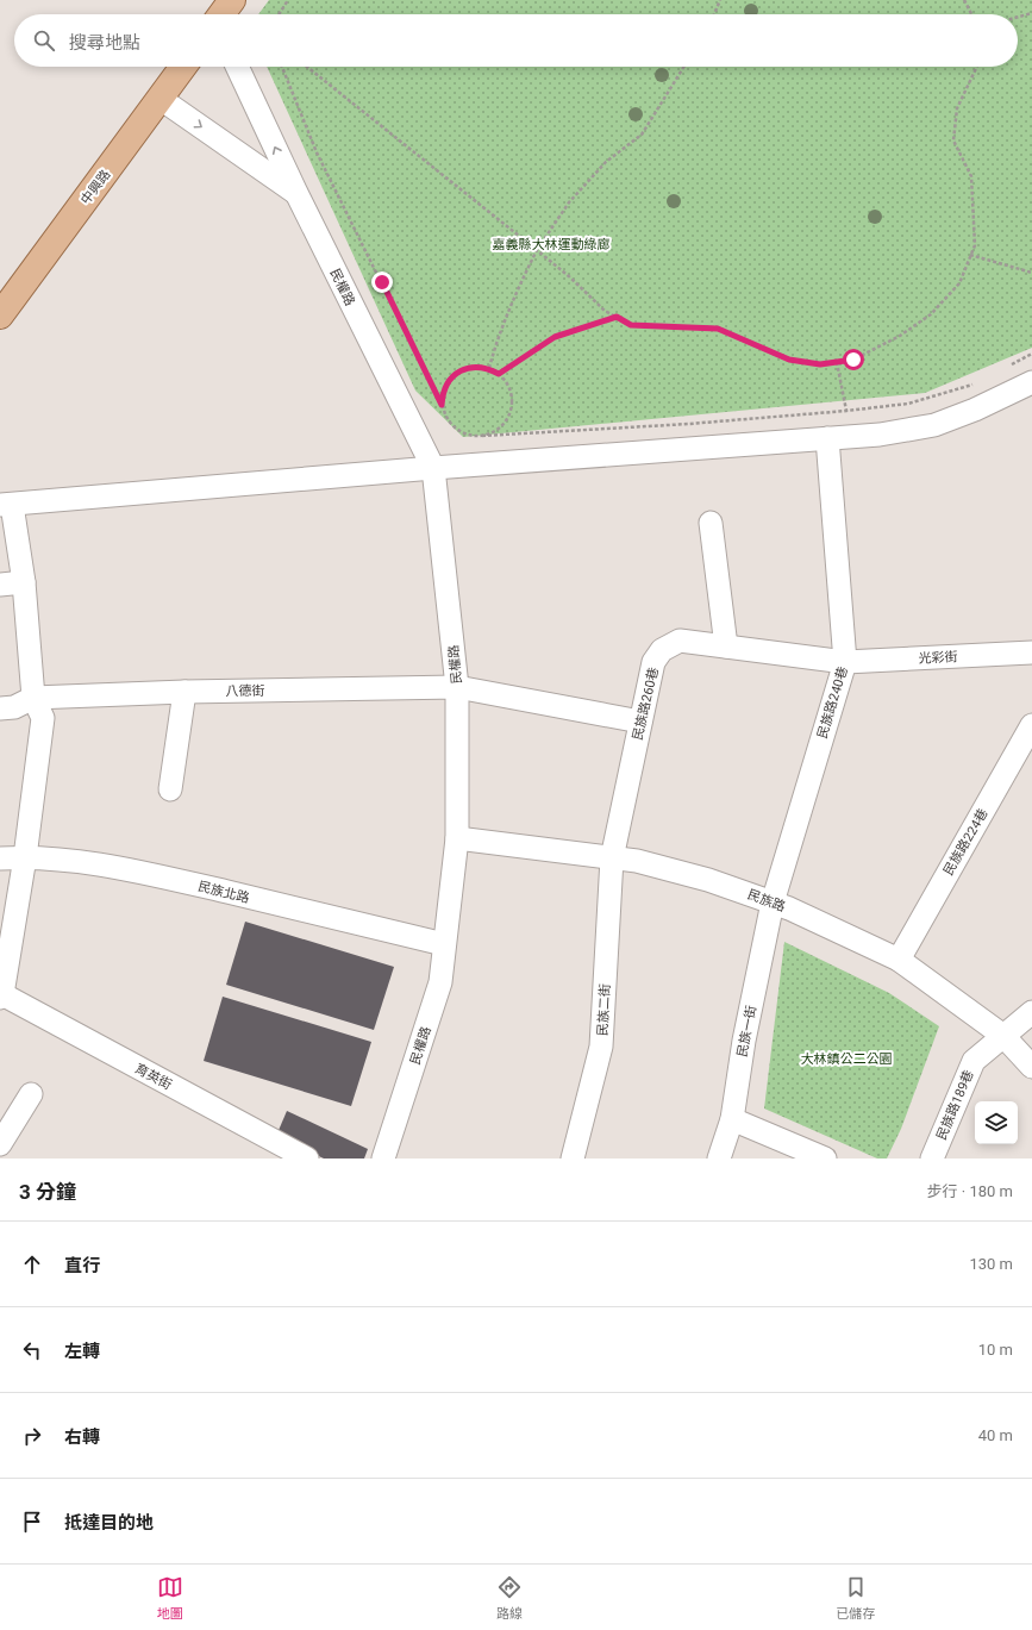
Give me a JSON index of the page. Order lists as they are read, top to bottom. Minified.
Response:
{"streets":{"main road":["中興路"],"street":["民權路","光彩街","八德街","民族路240巷","民族路260巷","民族路224巷","民族北路","民族路","民族二街","民族一街","育英街","民族路189巷"]},"crossings":[["中興路","民權路"],["民權路","八德街"],["民權路","民族北路"],["民權路","民族路"],["光彩街","民族路240巷"],["光彩街","民族路260巷"],["八德街","民族路260巷"],["民族路240巷","民族路260巷"],["民族路240巷","民族路"],["民族路240巷","民族一街"],["民族路260巷","民族路"],["民族路260巷","民族二街"],["民族路224巷","民族路"],["民族路","民族二街"],["民族路","民族一街"],["民族路","民族路189巷"]],"parks":["嘉義縣大林運動綠廊","大林鎮公二公園"],"page":{"search":"搜尋地點","heading":["3 分鐘","步行 · 180 m"],"list":[["直行","130 m"],["左轉","10 m"],["右轉","40 m"],"抵達目的地"],"nav":["地圖","路線","已儲存"]}}
